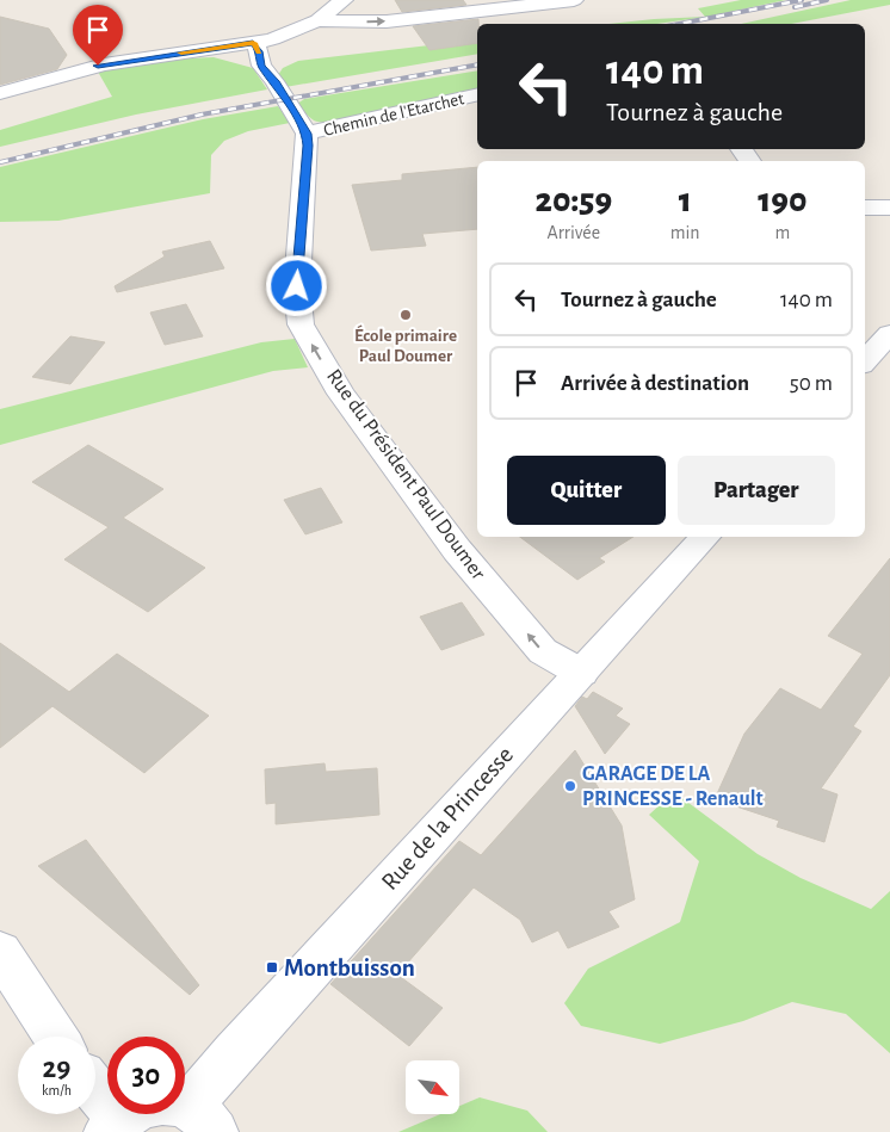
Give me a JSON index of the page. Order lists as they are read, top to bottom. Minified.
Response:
{"streets":{"street":["Chemin de l'Etarchet","Rue du Président Paul Doumer","Rue de la Princesse"]},"crossings":[["Chemin de l'Etarchet","Rue du Président Paul Doumer"],["Rue du Président Paul Doumer","Rue de la Princesse"]],"one_way":["Rue du Président Paul Doumer"],"places":{"other":["École primaire Paul Doumer","GARAGE DE LA PRINCESSE - Renault"],"transit":["Montbuisson"]},"north":"bottom right","page":{"turn":["140 m","Tournez à gauche"],"eta":["20:59","Arrivée","1","min","190","m"],"list":[{"name":"Tournez à gauche","value":"140 m"},{"name":"Arrivée à destination","value":"50 m"}],"buttons":["Quitter","Partager"],"speed":"29 km/h","limit":"30"}}
